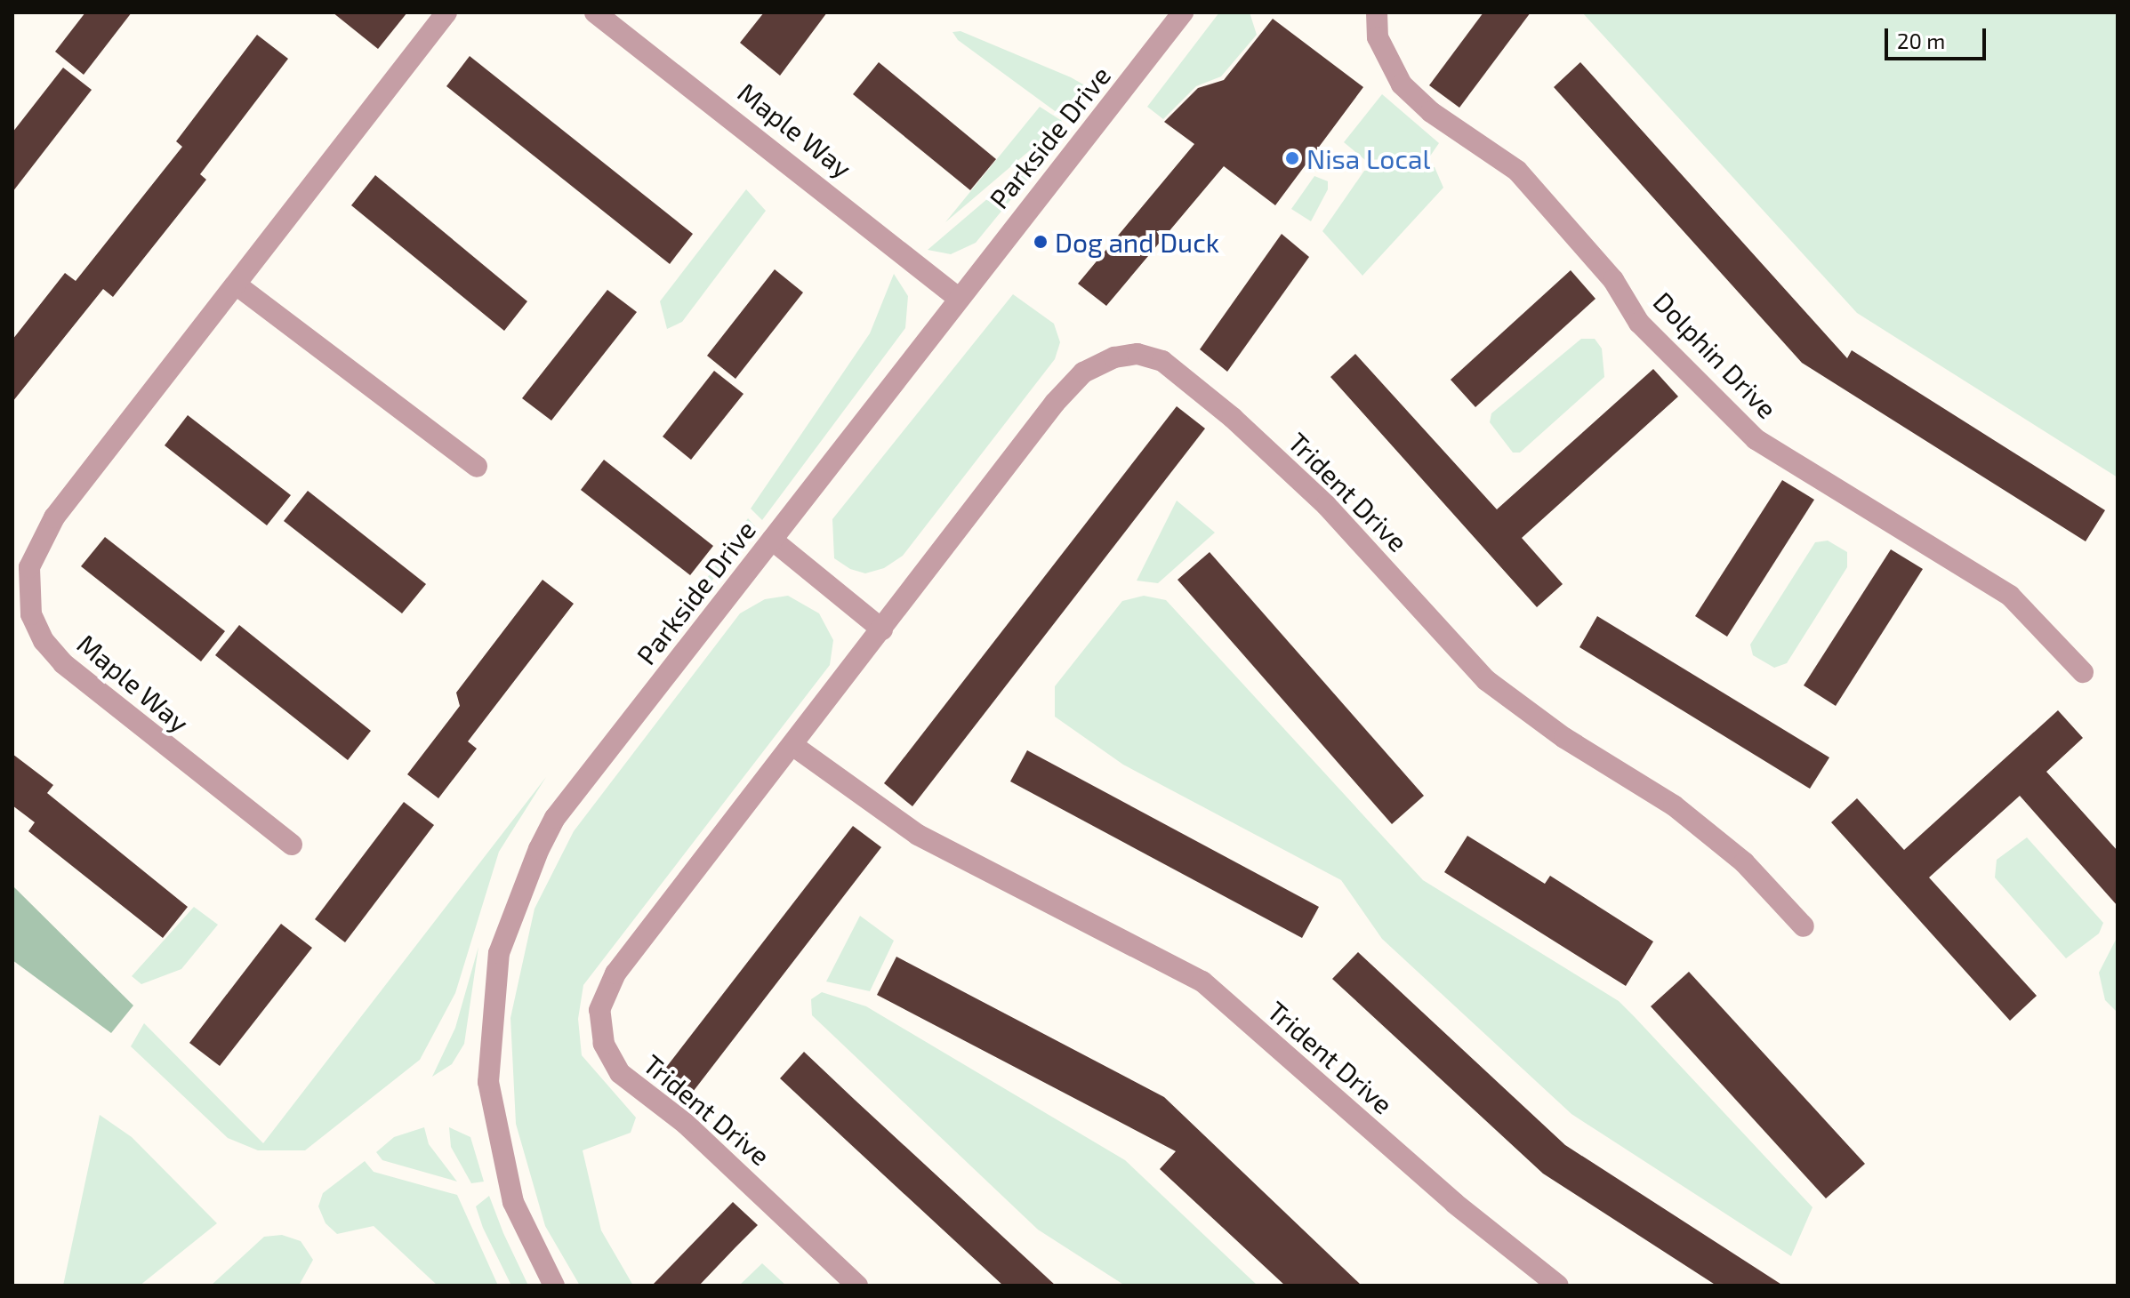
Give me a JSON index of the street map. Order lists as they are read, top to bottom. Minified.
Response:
{"streets":{"street":["Maple Way","Parkside Drive","Dolphin Drive","Trident Drive"]},"crossings":[["Maple Way","Parkside Drive"]],"places":["Nisa Local","Dog and Duck"],"scale_bar":"20 m"}
